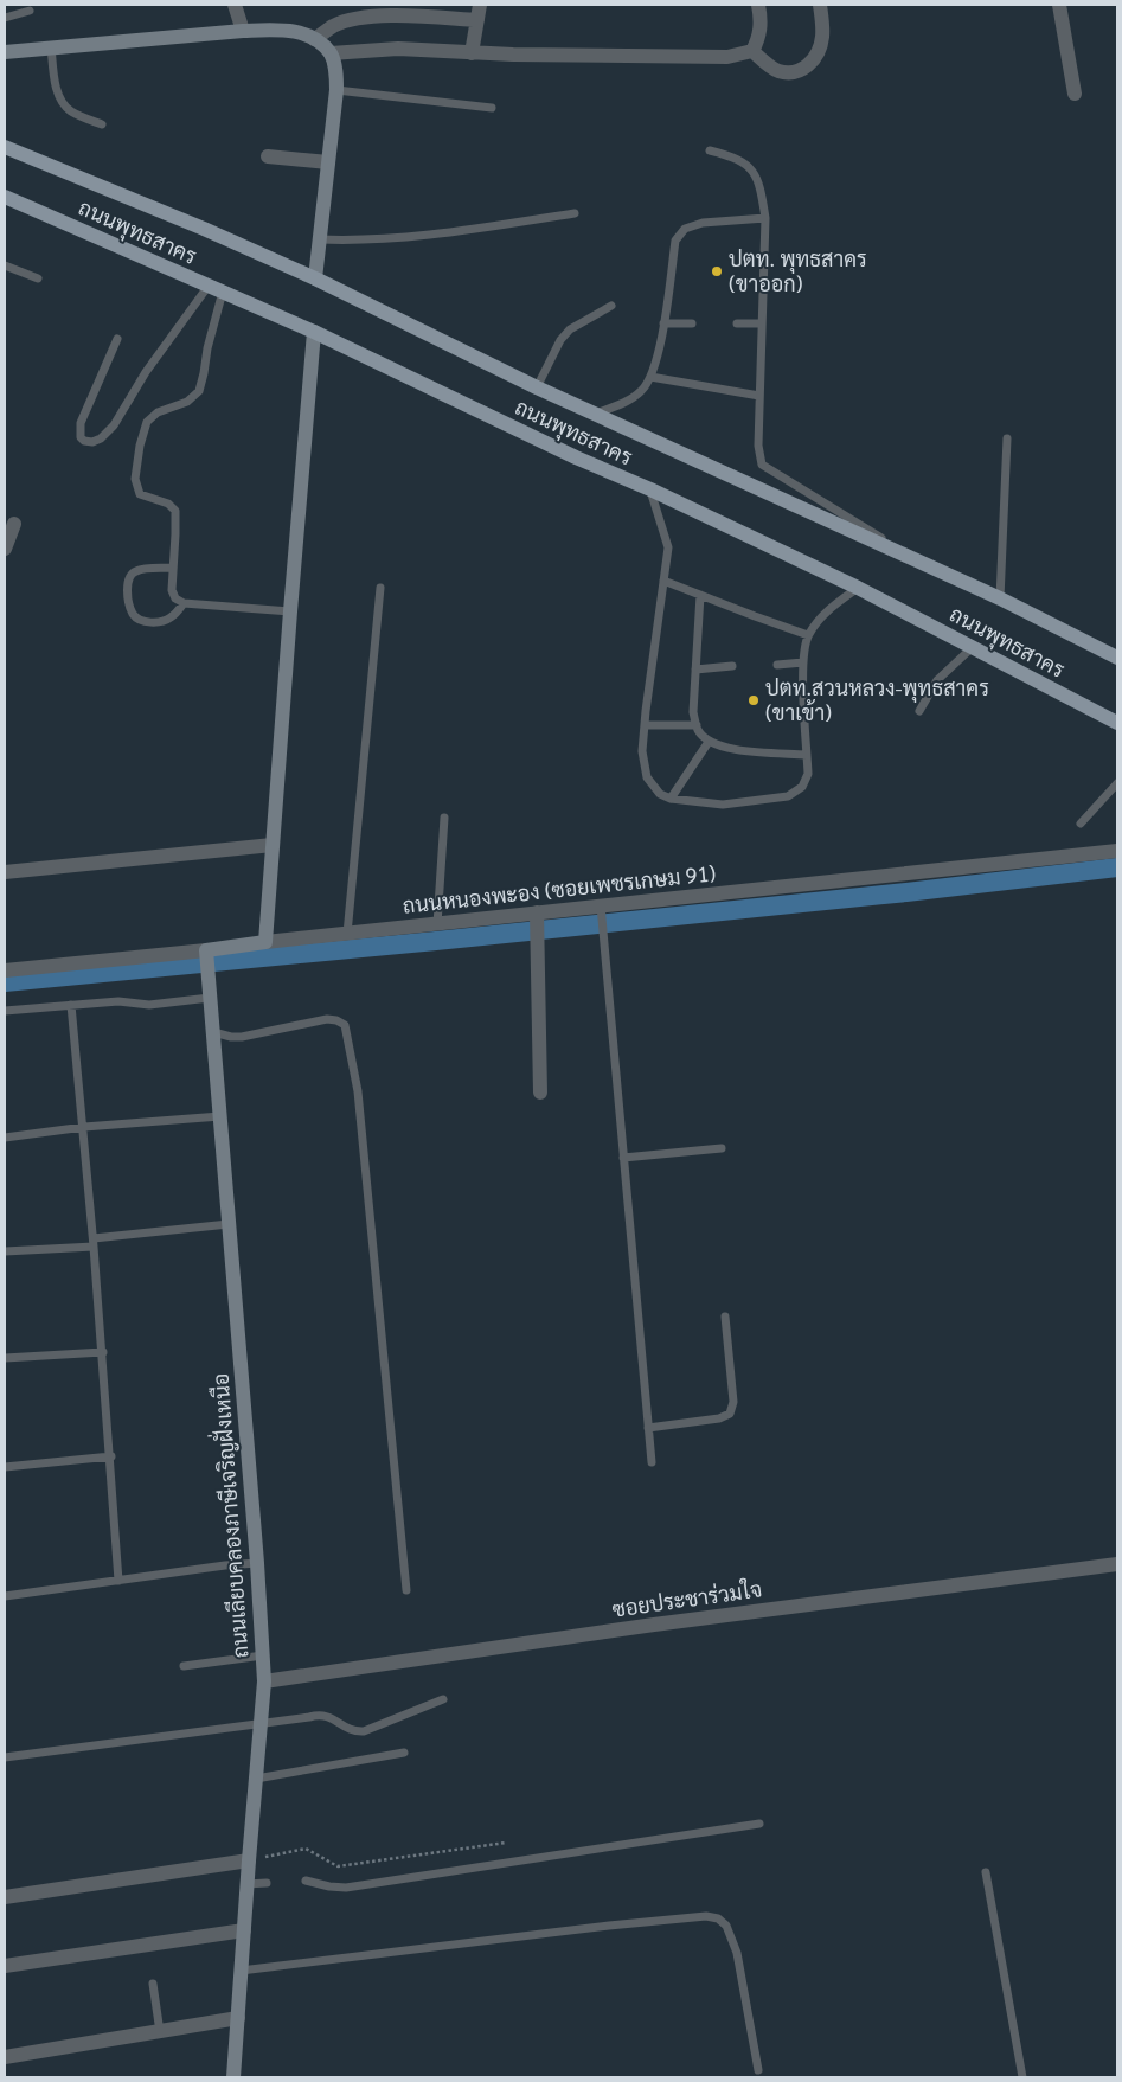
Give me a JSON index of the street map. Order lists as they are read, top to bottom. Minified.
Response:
{"streets":{"main road":["ถนนพุทธสาคร","ถนนหนองพะอง (ซอยเพชรเกษม 91)","ถนนเลียบคลองภาษีเจริญฝั่งเหนือ"],"street":["ซอยประชาร่วมใจ"]},"crossings":[["ถนนหนองพะอง (ซอยเพชรเกษม 91)","ถนนเลียบคลองภาษีเจริญฝั่งเหนือ"],["ถนนเลียบคลองภาษีเจริญฝั่งเหนือ","ซอยประชาร่วมใจ"]],"places":["ปตท. พุทธสาคร (ขาออก)","ปตท.สวนหลวง-พุทธสาคร (ขาเข้า)"]}
